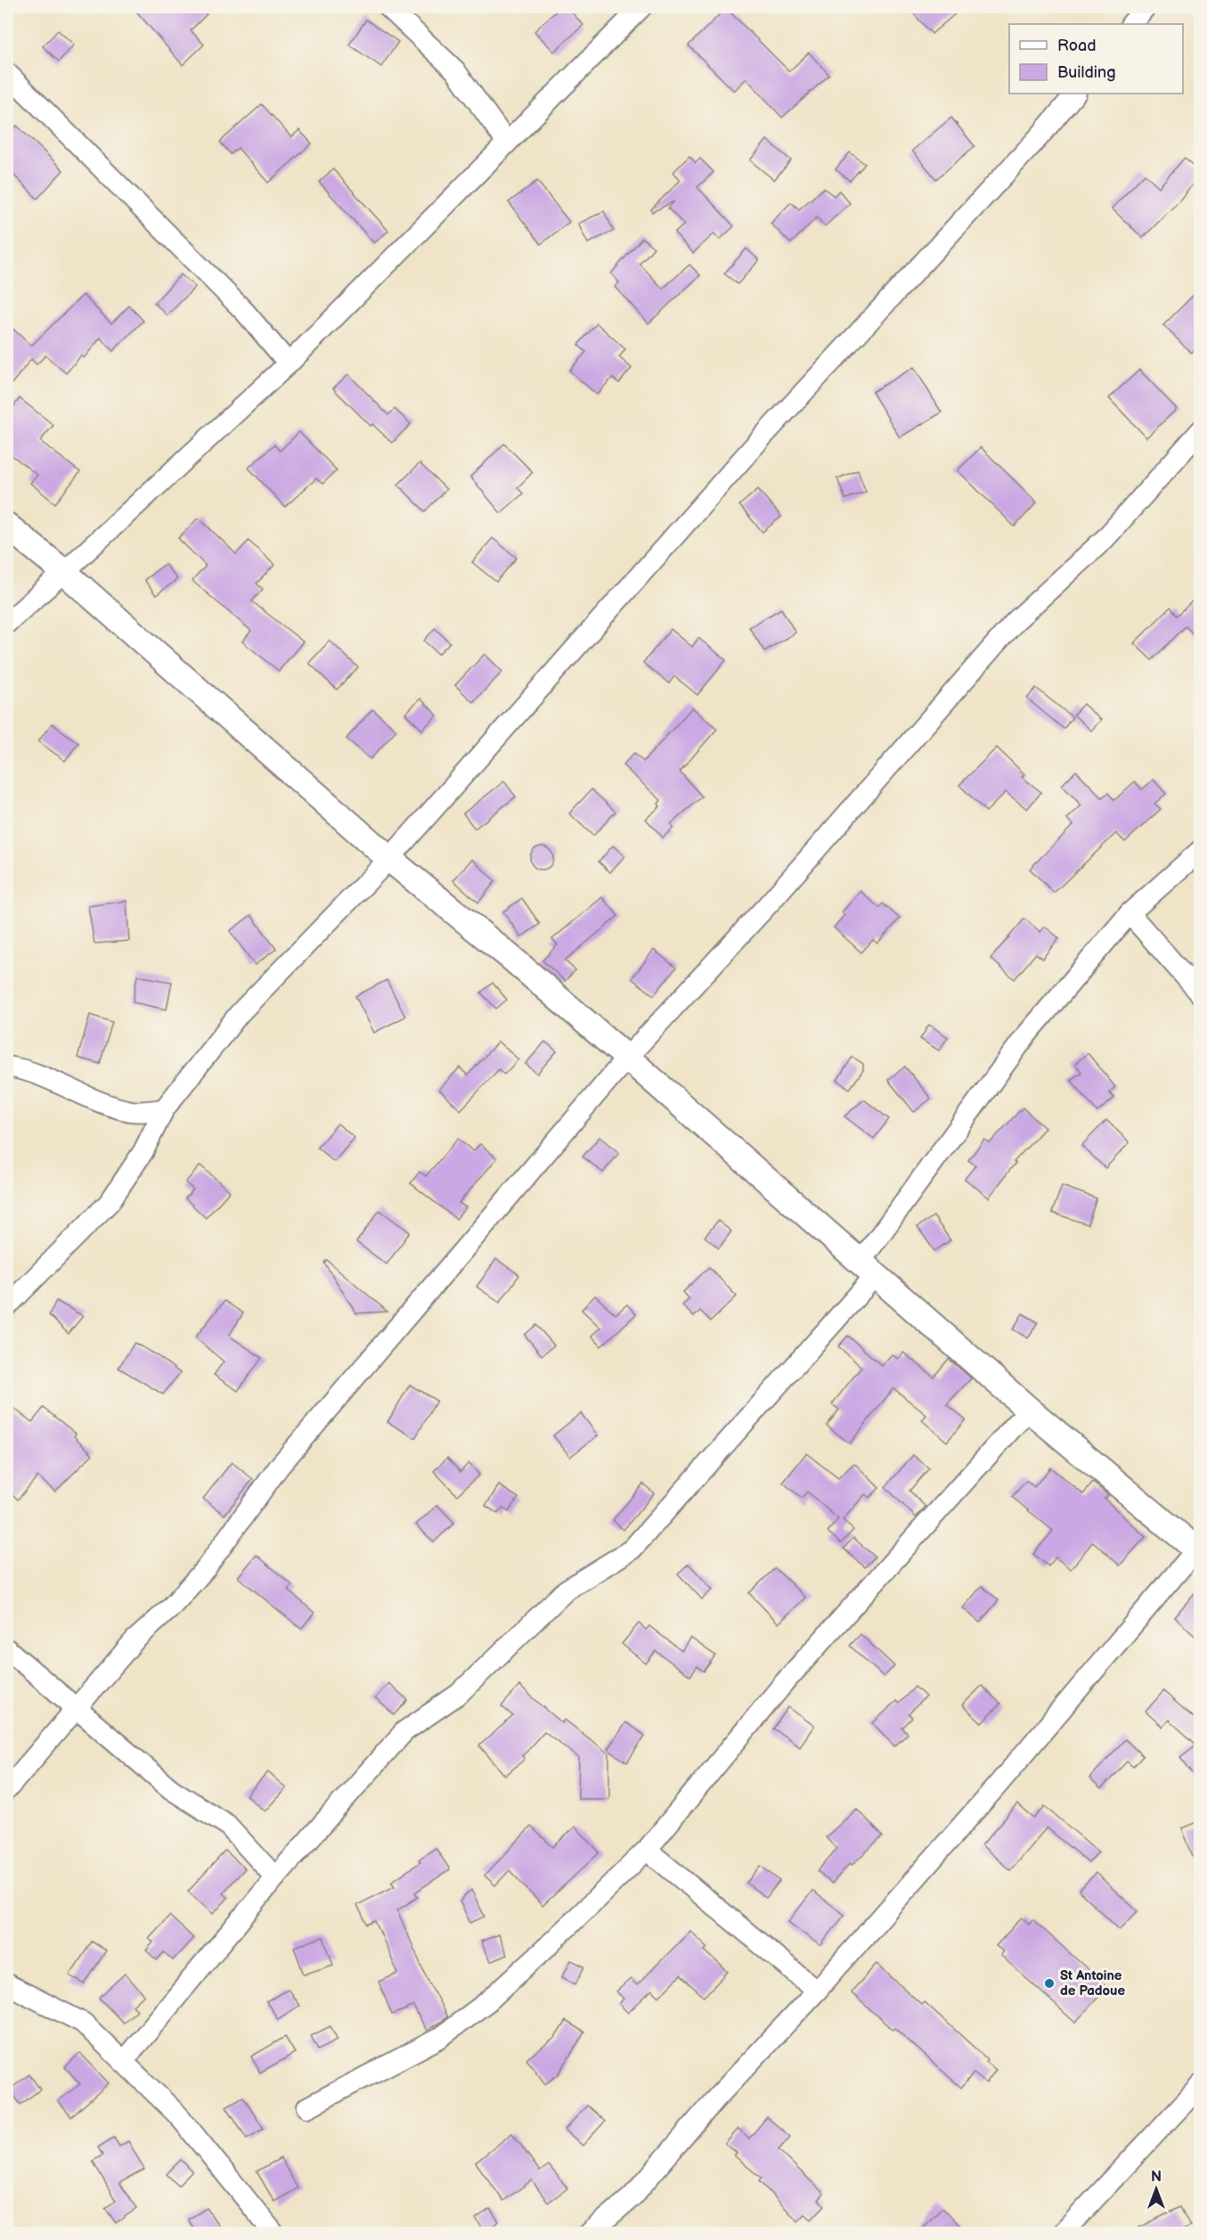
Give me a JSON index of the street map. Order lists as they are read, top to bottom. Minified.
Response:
{"places":["St Antoine de Padoue"],"legend":["Road","Building"],"north":"top"}
